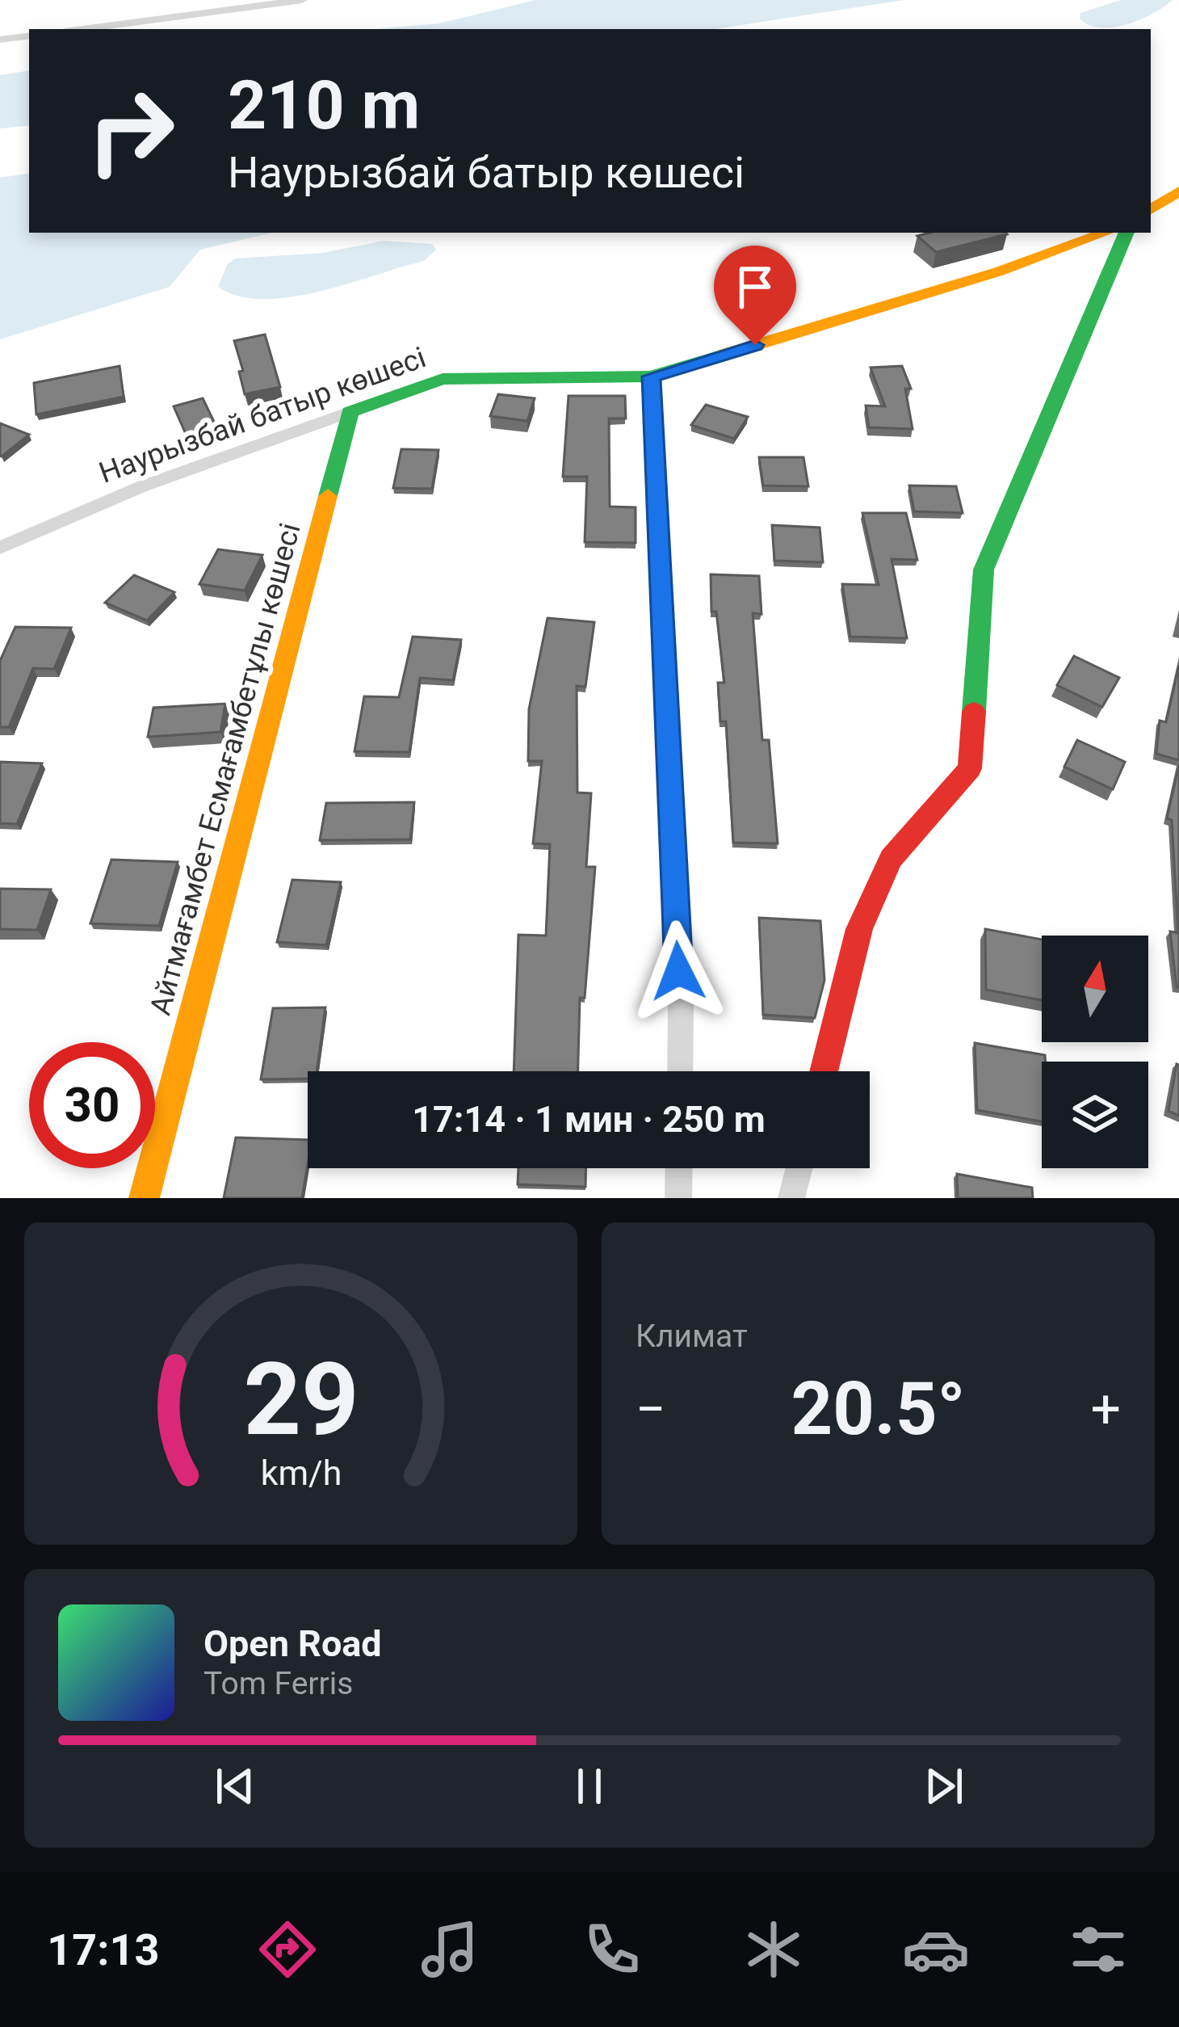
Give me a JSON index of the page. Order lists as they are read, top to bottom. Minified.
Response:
{"streets":{"street":["Наурызбай батыр көшесі","Айтмағамбет Есмағамбетұлы көшесі"]},"crossings":[["Наурызбай батыр көшесі","Айтмағамбет Есмағамбетұлы көшесі"]],"north":"top","page":{"turn":["210 m","Наурызбай батыр көшесі"],"limit":"30","trip":"17:14 · 1 мин · 250 m","tile":"Климат","heat":["−","20.5°","+"],"song":["Open Road","Tom Ferris"],"tabs":"17:13","gauge":["29","km/h"]}}
